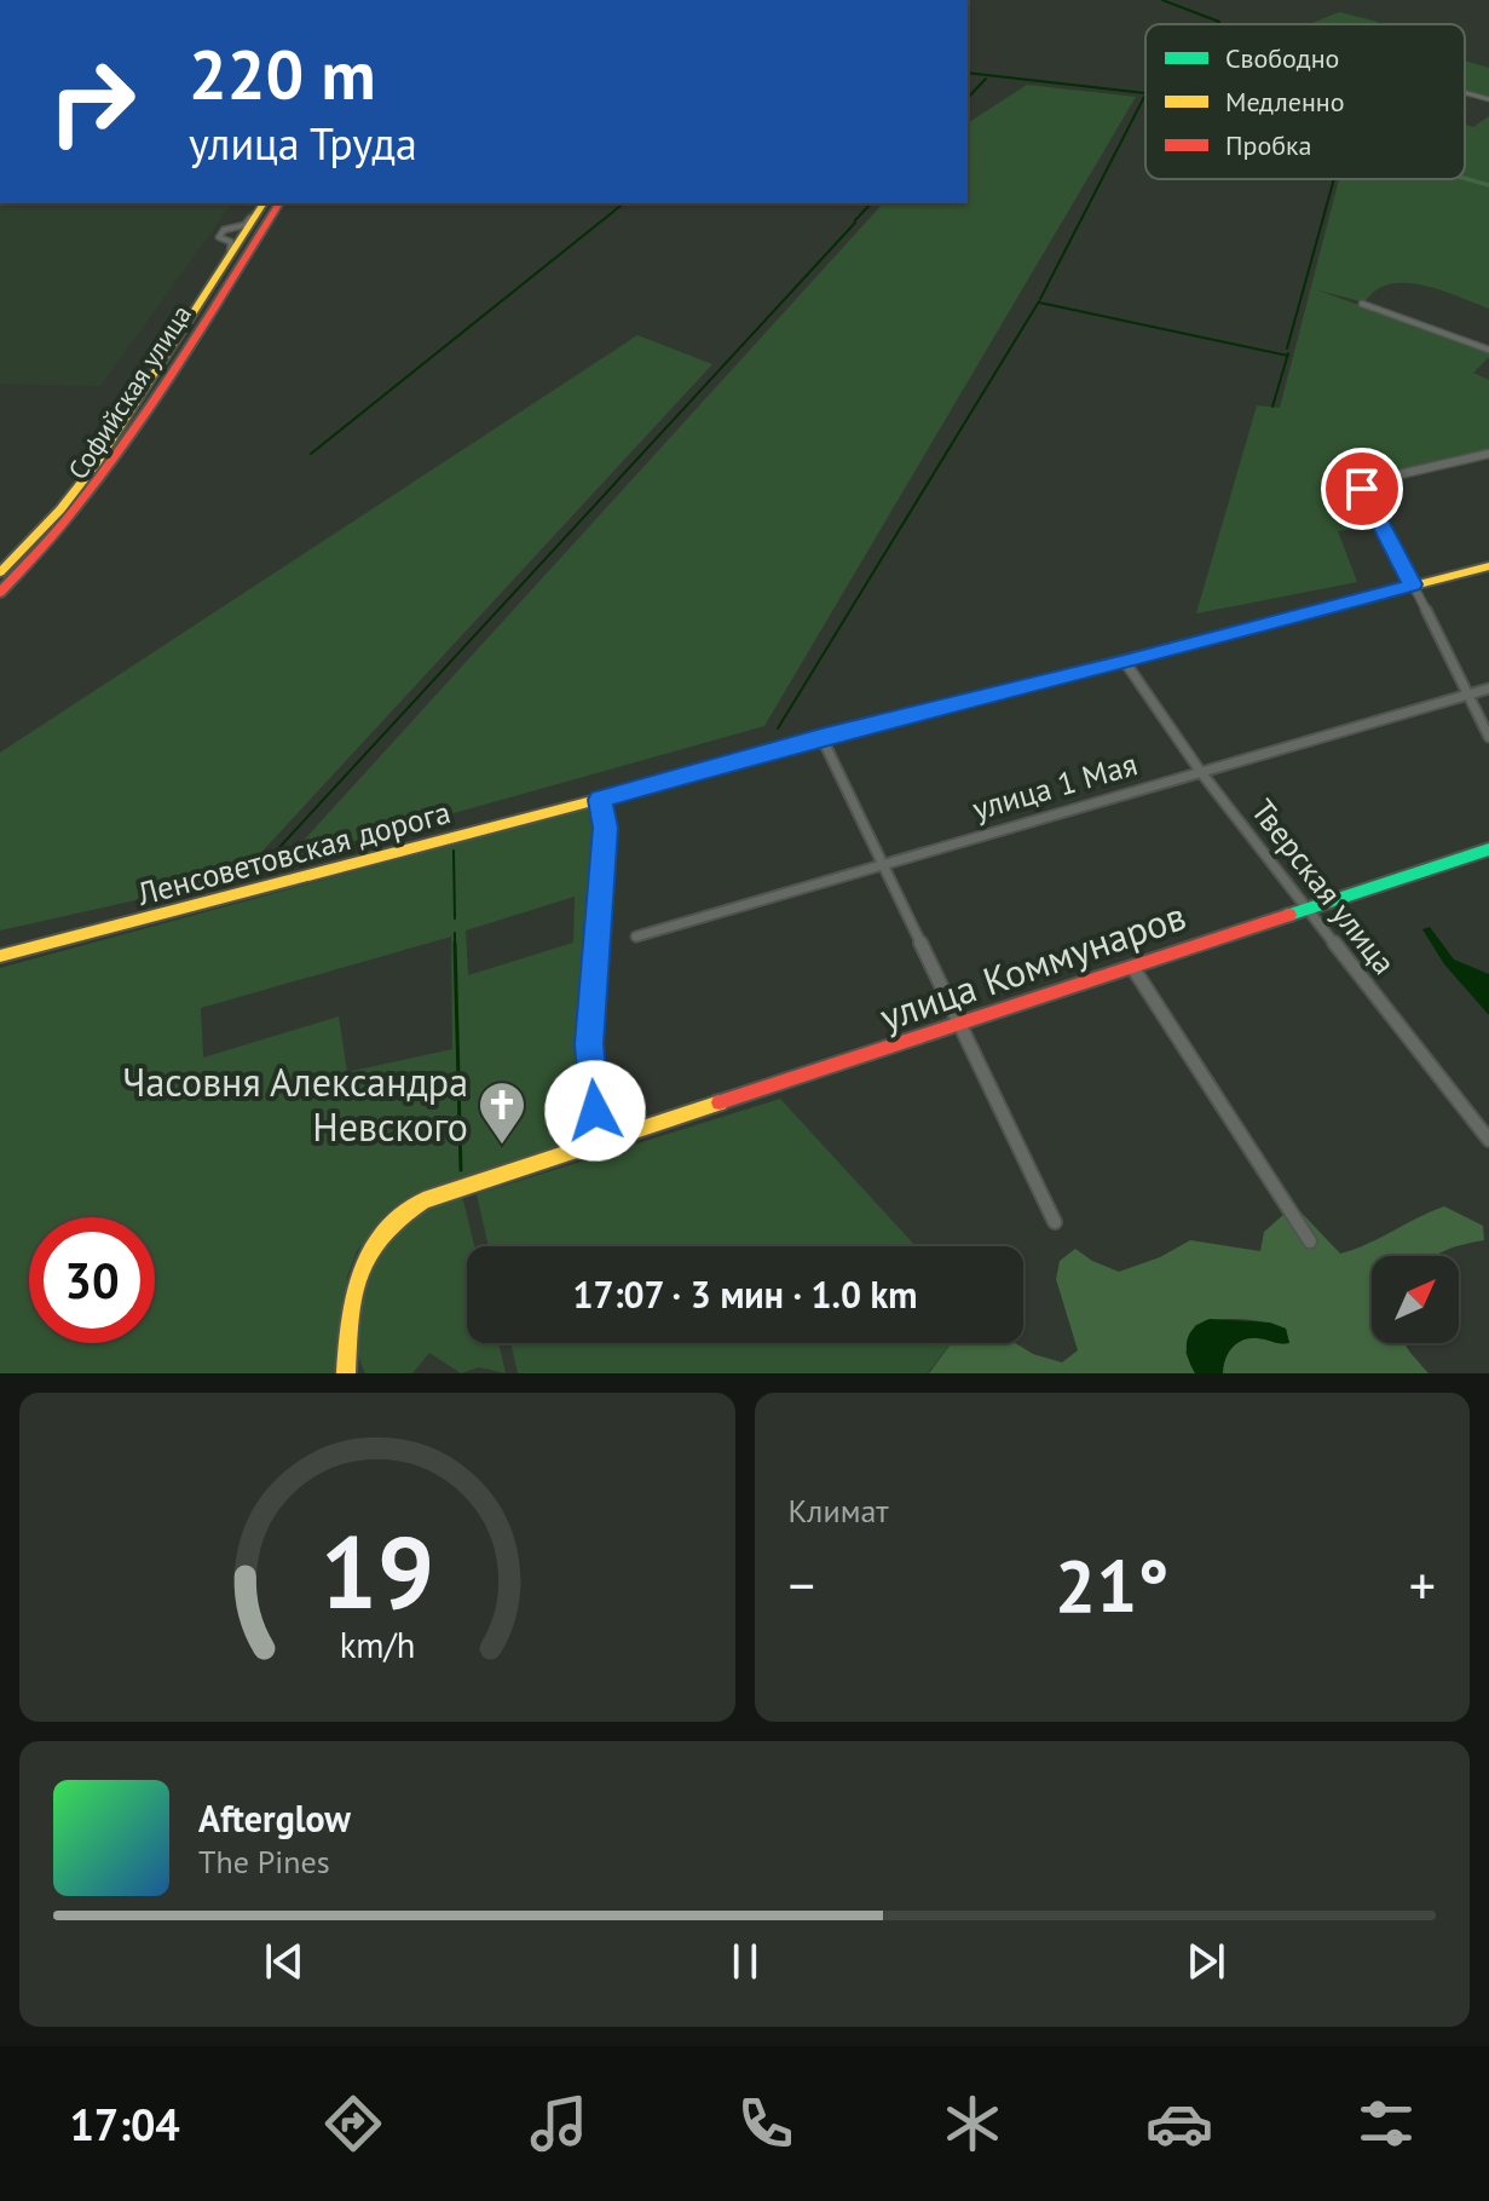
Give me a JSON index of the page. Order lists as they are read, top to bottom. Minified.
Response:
{"streets":{"street":["Софийская улица","улица 1 Мая","Ленсоветовская дорога","Тверская улица","улица Коммунаров"]},"crossings":[["улица 1 Мая","Тверская улица"],["Ленсоветовская дорога","Тверская улица"],["Тверская улица","улица Коммунаров"]],"places":{"church":["Часовня Александра Невского"]},"legend":["Свободно","Медленно","Пробка"],"north":"top right","page":{"turn":["220 m","улица Труда"],"limit":"30","trip":"17:07 · 3 мин · 1.0 km","tile":"Климат","heat":["−","21°","+"],"song":["Afterglow","The Pines"],"tabs":"17:04","gauge":["19","km/h"]}}
